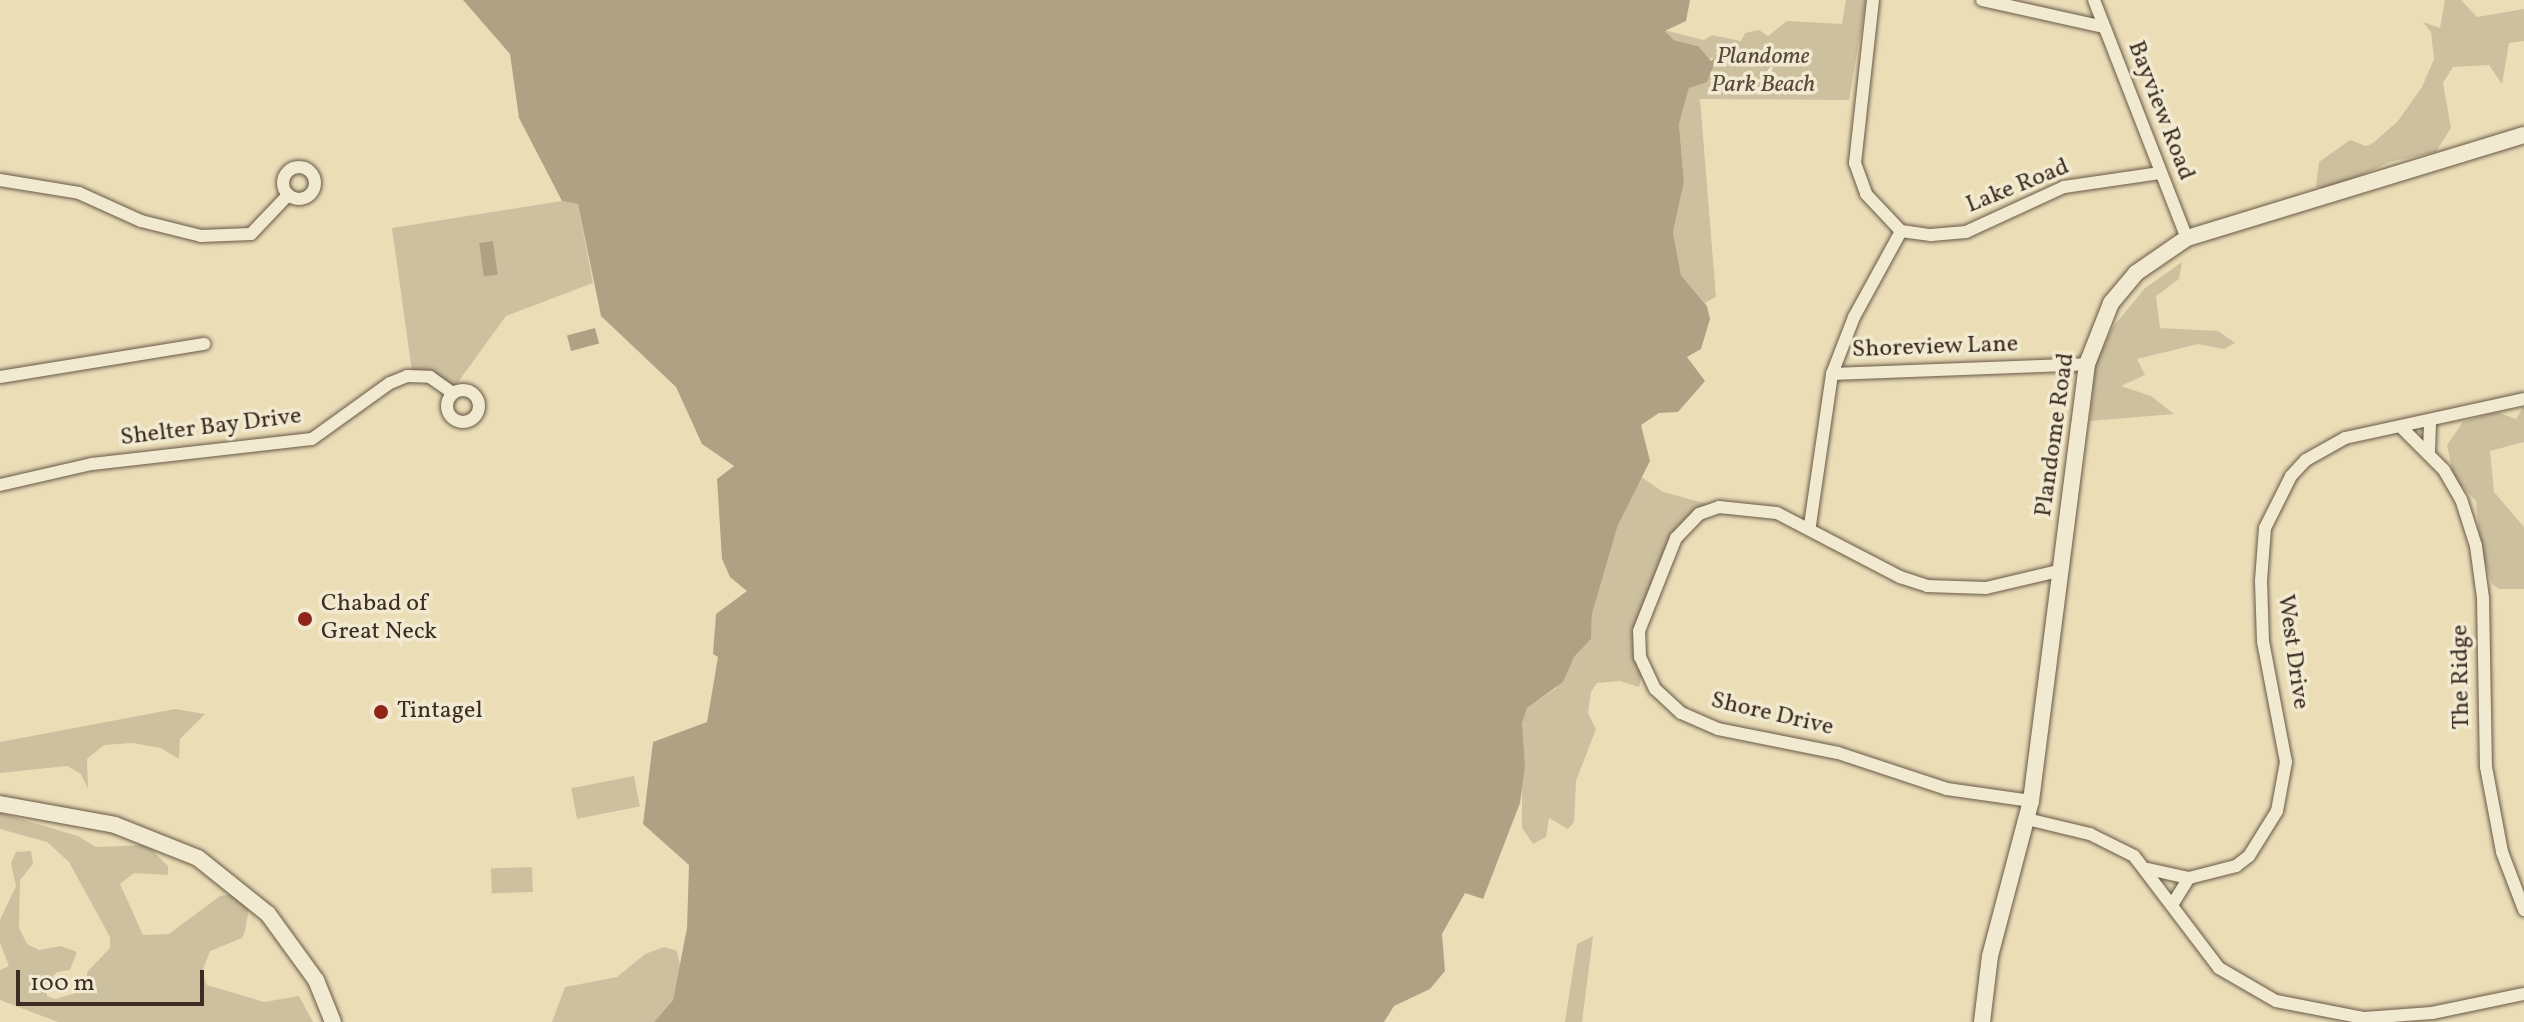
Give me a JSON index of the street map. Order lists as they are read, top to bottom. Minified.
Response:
{"streets":{"main road":["Plandome Road"],"street":["Bayview Road","Lake Road","Shoreview Lane","Shelter Bay Drive","West Drive","The Ridge","Shore Drive"]},"crossings":[["Bayview Road","Lake Road"],["Bayview Road","Plandome Road"],["Shoreview Lane","Plandome Road"],["Plandome Road","Shore Drive"],["West Drive","The Ridge"]],"parks":["Plandome Park Beach"],"places":["Chabad of Great Neck","Tintagel"],"scale_bar":"100 m"}
